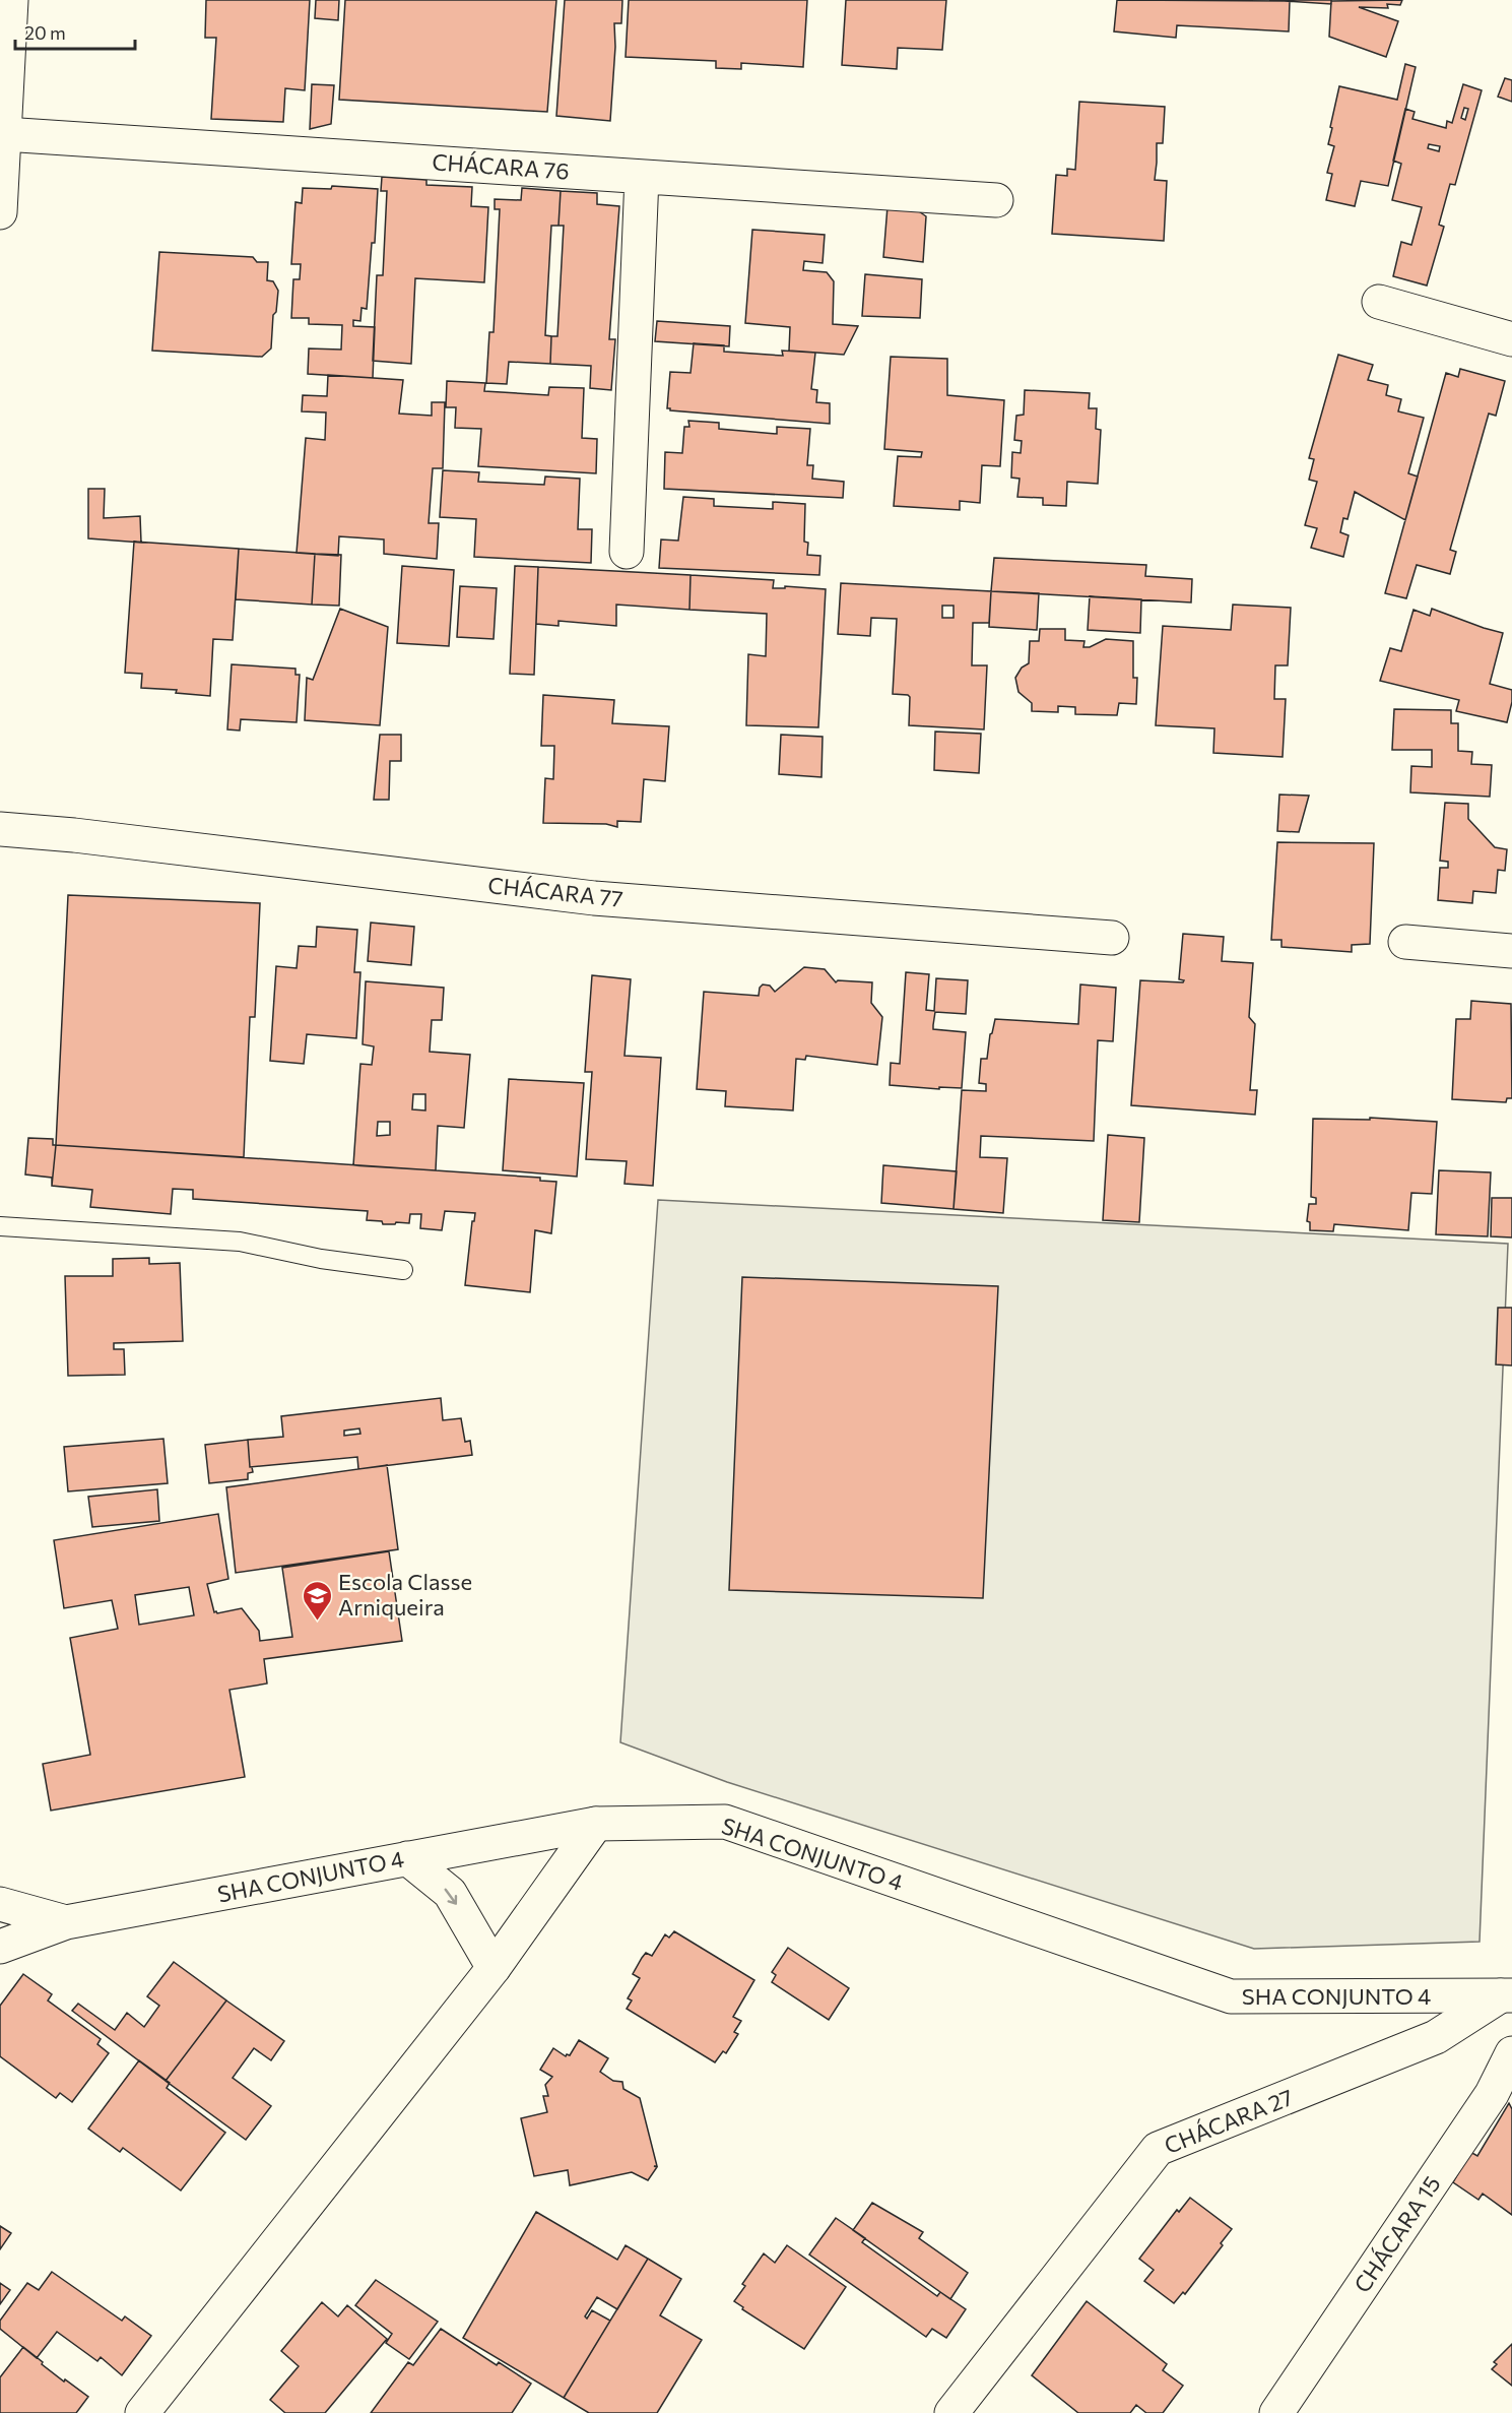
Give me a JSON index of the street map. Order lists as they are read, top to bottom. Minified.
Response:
{"streets":{"street":["CHÁCARA 76","CHÁCARA 77","SHA CONJUNTO 4","CHÁCARA 27","CHÁCARA 15"]},"crossings":[["SHA CONJUNTO 4","CHÁCARA 27"]],"places":{"school or university":["Escola Classe Arniqueira"]},"scale_bar":"20 m"}
